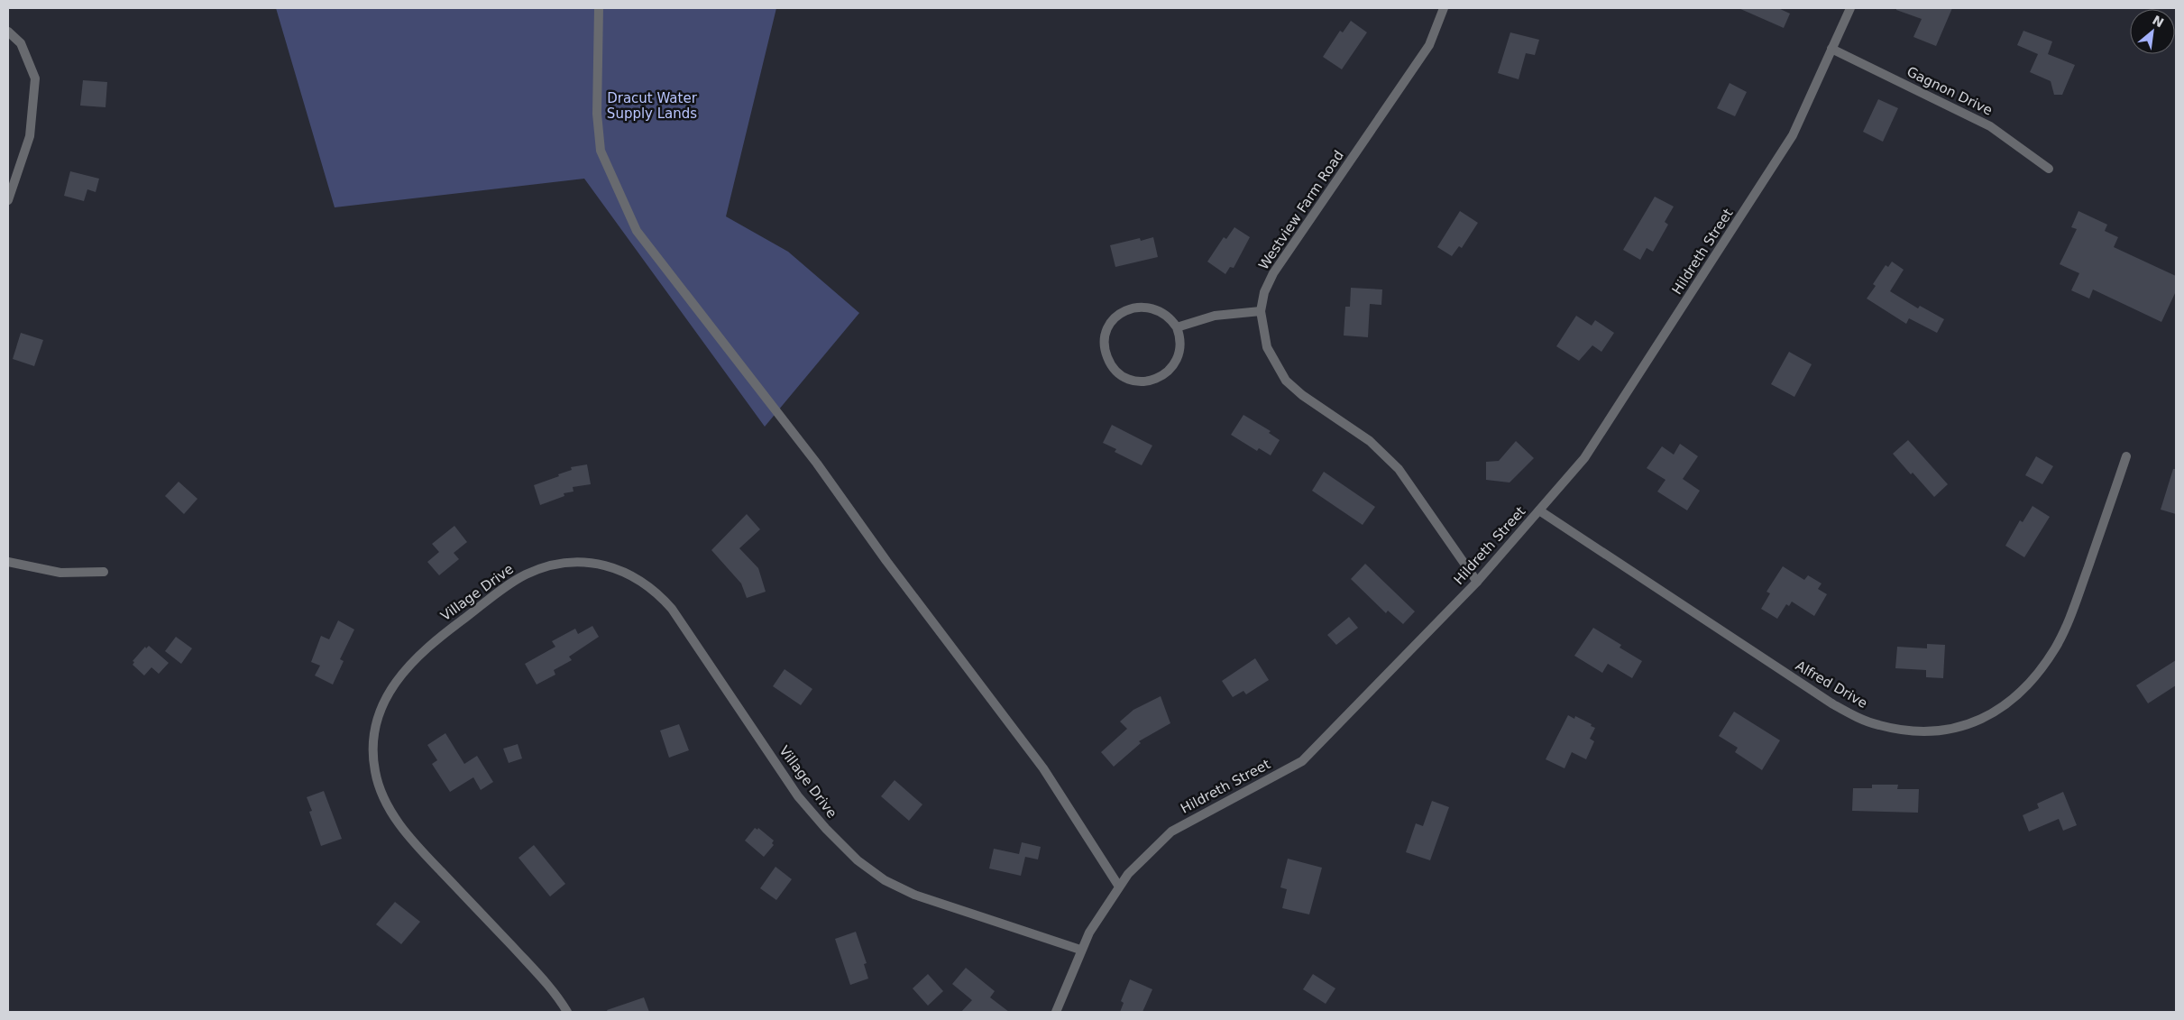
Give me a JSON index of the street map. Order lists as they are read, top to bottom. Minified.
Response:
{"streets":{"street":["Gagnon Drive","Westview Farm Road","Hildreth Street","Village Drive","Alfred Drive"]},"crossings":[["Gagnon Drive","Hildreth Street"],["Westview Farm Road","Hildreth Street"],["Hildreth Street","Village Drive"],["Hildreth Street","Alfred Drive"]],"parks":["Dracut Water Supply Lands"],"north":"top right"}
